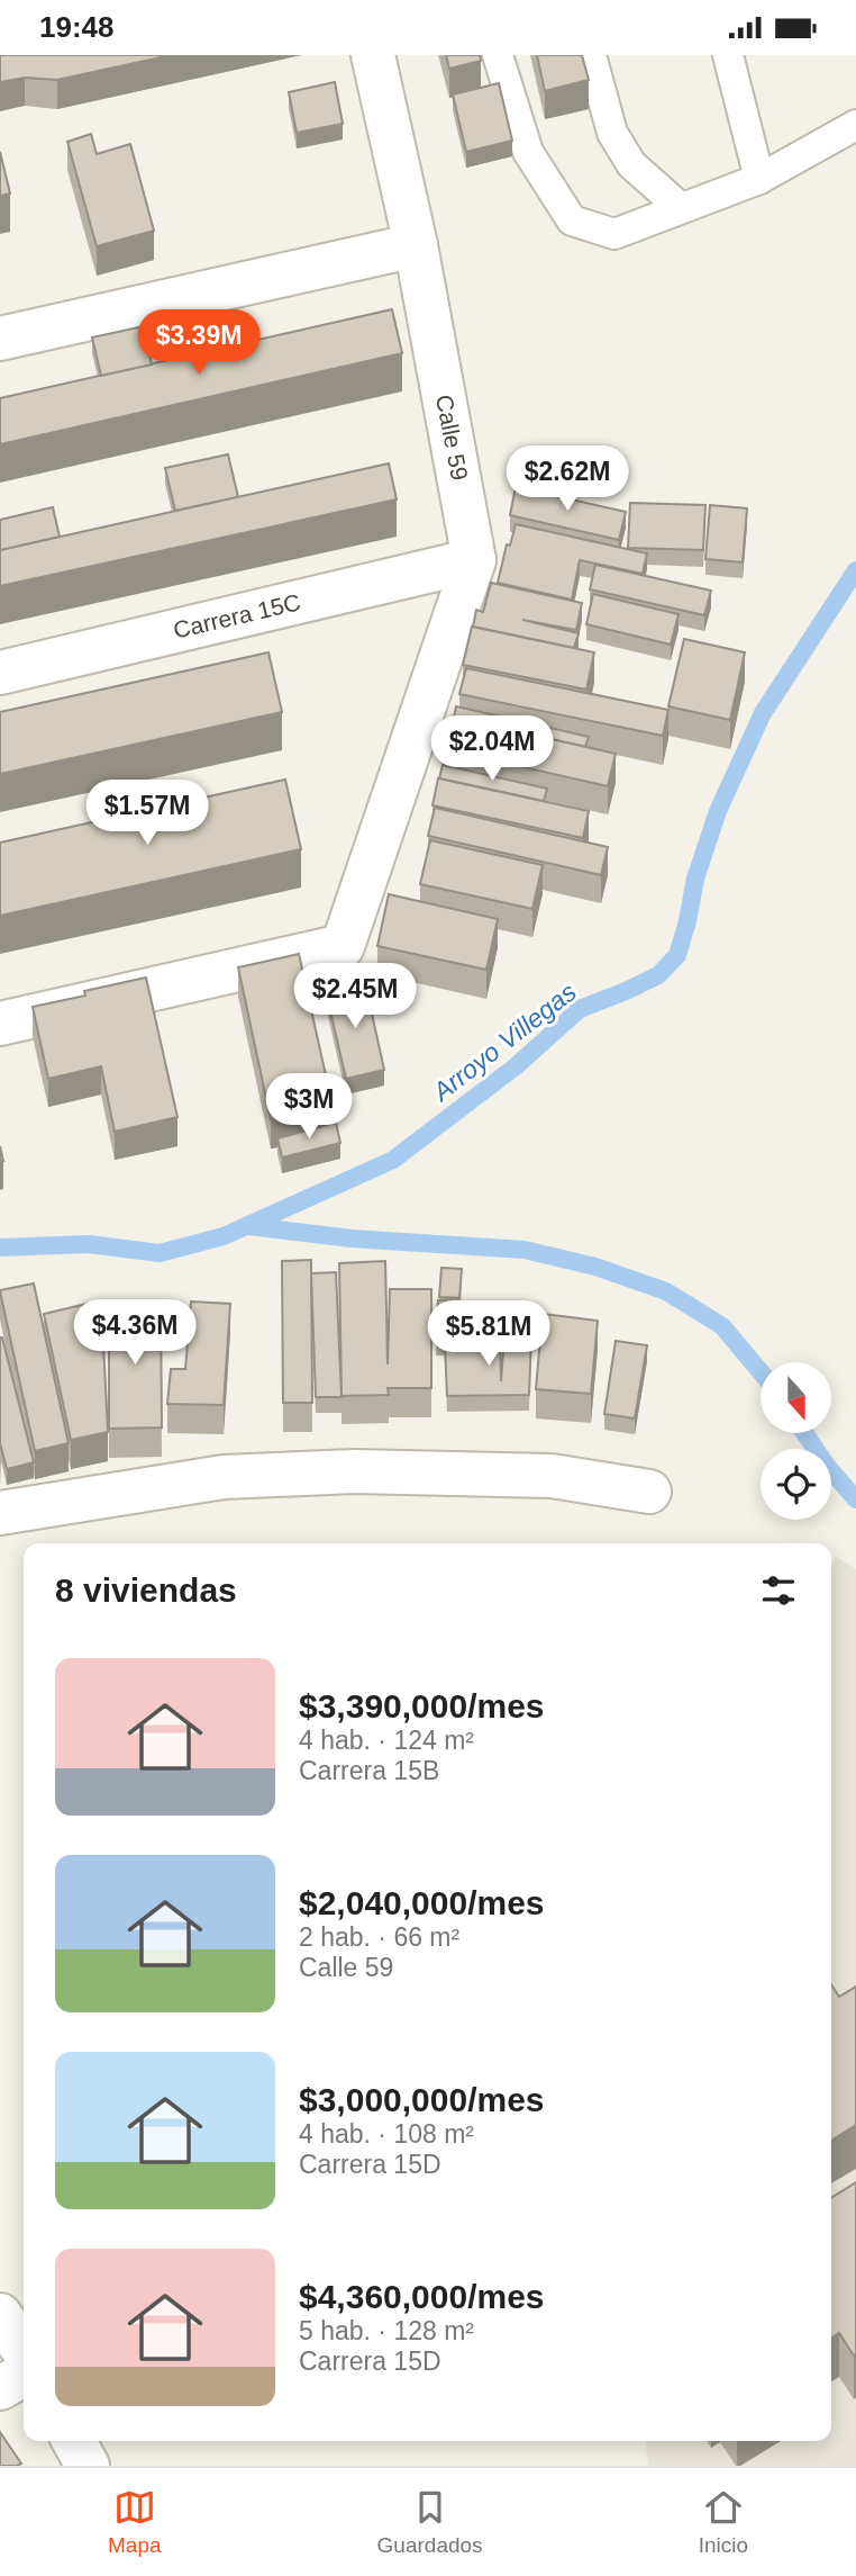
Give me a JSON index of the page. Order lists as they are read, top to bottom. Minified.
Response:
{"streets":{"street":["Calle 59","Carrera 15C"]},"crossings":[["Calle 59","Carrera 15C"]],"water":["Arroyo Villegas"],"north":"bottom","page":{"status":"19:48","price":["$3.39M","$2.62M","$2.04M","$1.57M","$2.45M","$3M","$4.36M","$5.81M"],"heading":"8 viviendas","list":[{"name":"$3,390,000/mes","note":"4 hab. · 124 m² · Carrera 15B"},{"name":"$2,040,000/mes","note":"2 hab. · 66 m² · Calle 59"},{"name":"$3,000,000/mes","note":"4 hab. · 108 m² · Carrera 15D"},{"name":"$4,360,000/mes","note":"5 hab. · 128 m² · Carrera 15D"}],"tabs":["Mapa","Guardados","Inicio"]}}
